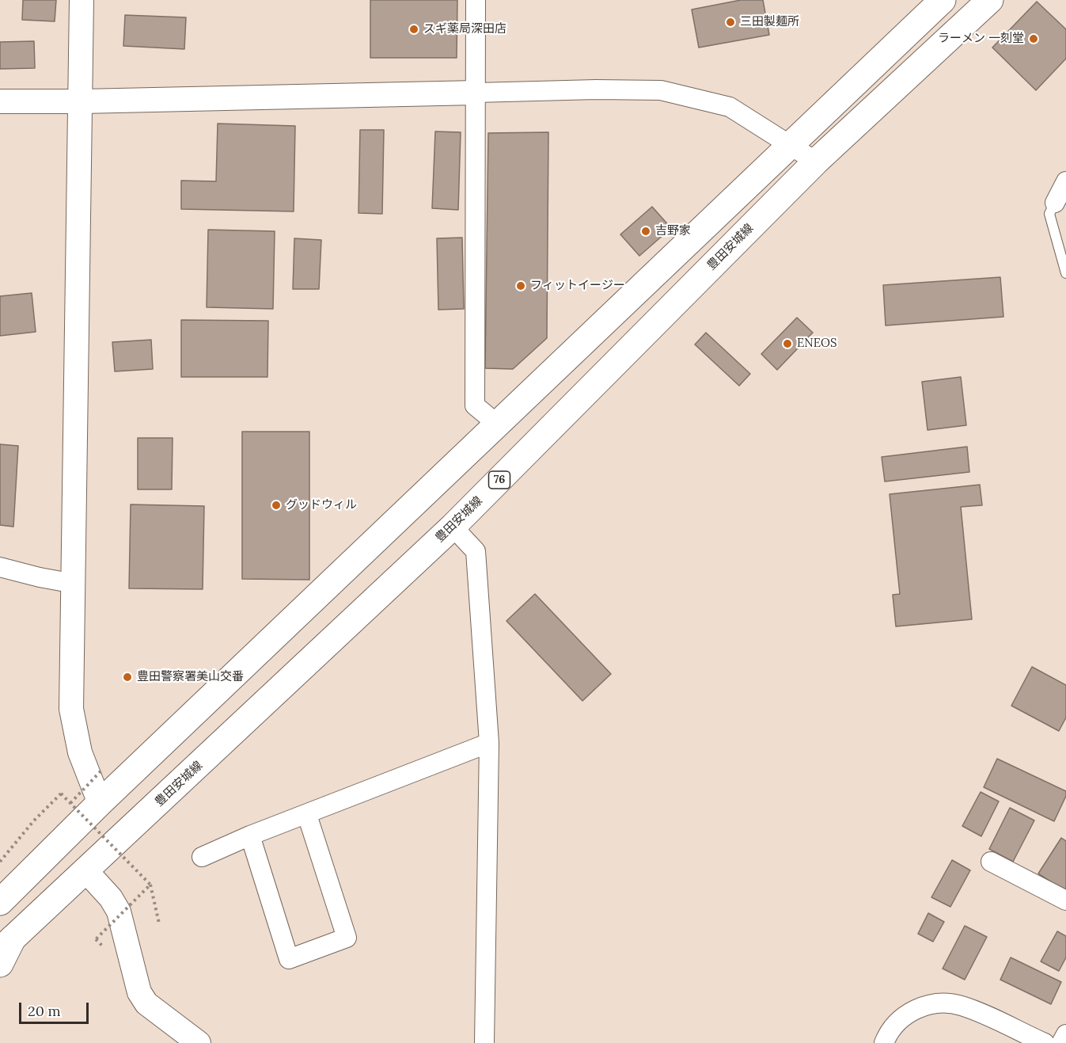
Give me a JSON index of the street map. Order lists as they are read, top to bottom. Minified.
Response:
{"streets":{"main road":["豊田安城線","76"]},"places":["三田製麺所","スギ薬局深田店","ラーメン 一刻堂","吉野家","フィットイージー","ENEOS","グッドウィル","豊田警察署美山交番"],"scale_bar":"20 m"}
